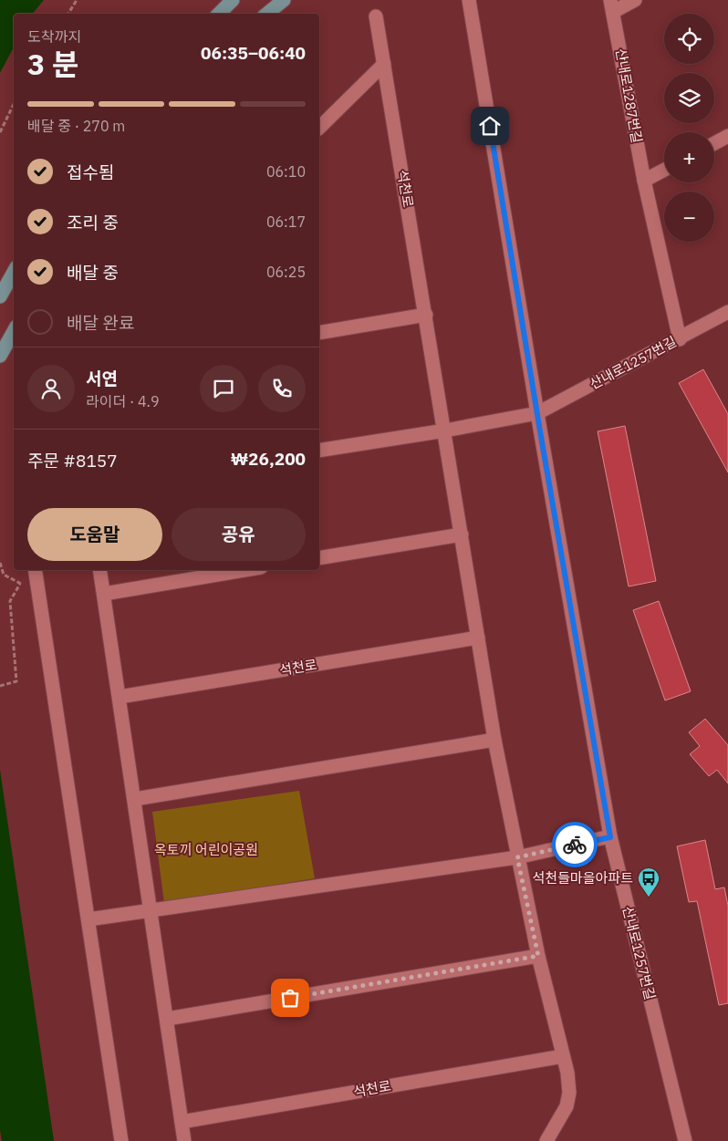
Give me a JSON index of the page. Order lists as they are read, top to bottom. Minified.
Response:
{"streets":{"street":["산내로1287번길","석천로","산내로1257번길"]},"crossings":[["산내로1287번길","산내로1257번길"]],"parks":["옥토끼 어린이공원"],"places":{"bus stop":["석천들마을아파트"]},"page":{"map_buttons":["+","−"],"heading":["3 분","도착까지","06:35–06:40"],"panel":["서연","라이더 · 4.9","주문 #8157","₩26,200"],"bar":"배달 중 · 270 m","list":[["접수됨","06:10"],["조리 중","06:17"],["배달 중","06:25"],"배달 완료"],"buttons":["도움말","공유"]}}
